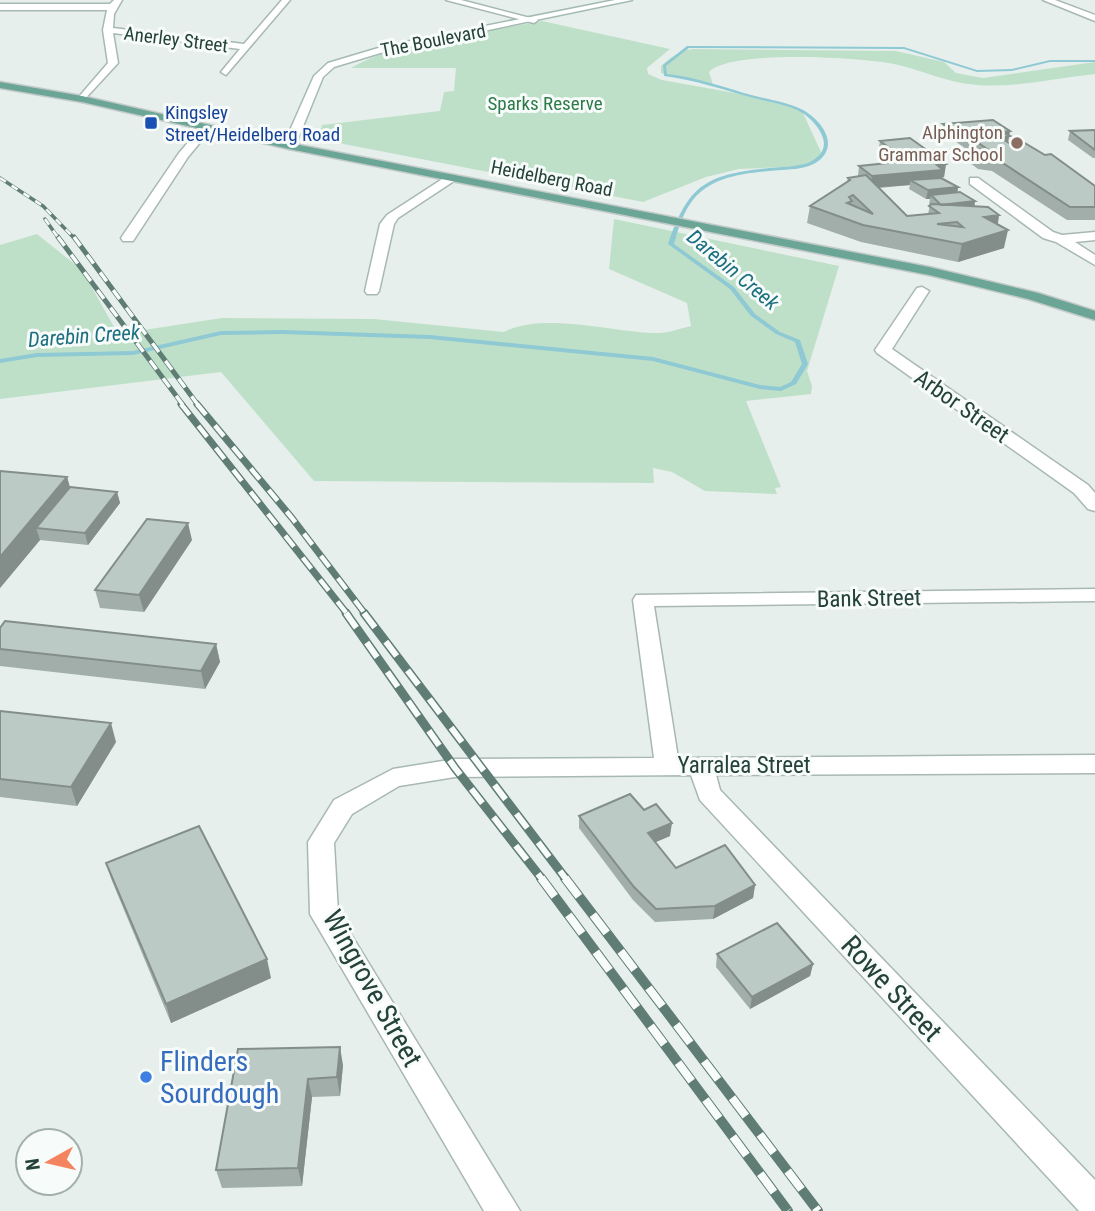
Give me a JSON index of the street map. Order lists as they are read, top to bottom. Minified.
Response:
{"streets":{"main road":["Heidelberg Road"],"street":["Anerley Street","The Boulevard","Arbor Street","Bank Street","Yarralea Street","Wingrove Street","Rowe Street"]},"crossings":[["The Boulevard","Heidelberg Road"],["Bank Street","Yarralea Street"],["Yarralea Street","Wingrove Street"],["Yarralea Street","Rowe Street"]],"water":["Darebin Creek"],"parks":["Sparks Reserve"],"places":{"transit":["Kingsley Street/Heidelberg Road"],"other":["Alphington Grammar School","Flinders Sourdough"]},"north":"left"}
